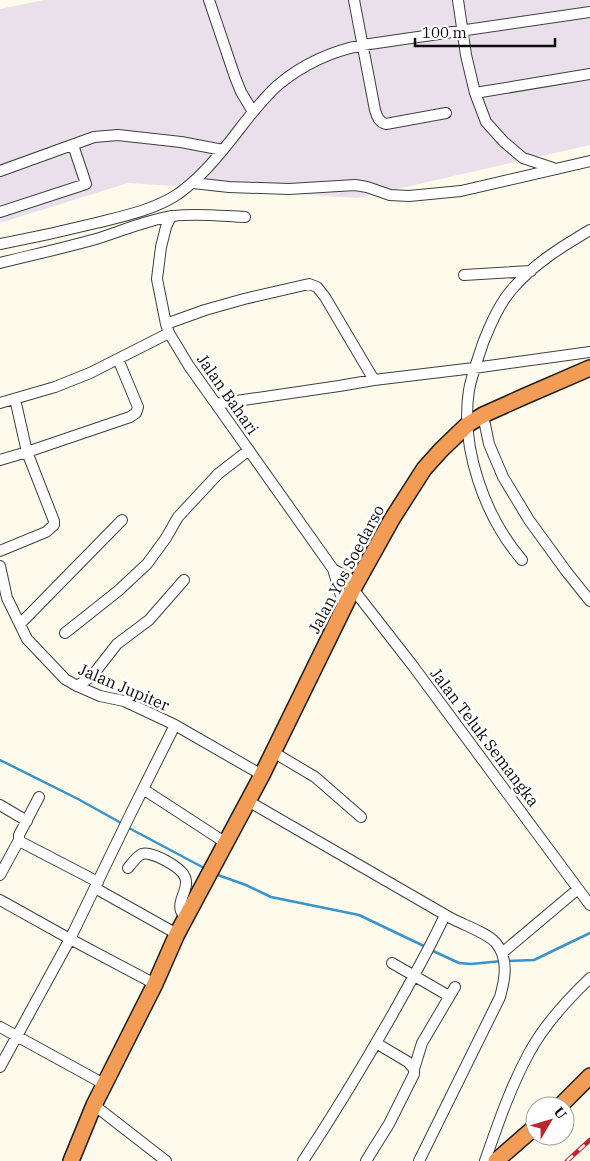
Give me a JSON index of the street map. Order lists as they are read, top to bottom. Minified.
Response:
{"streets":{"highway":["Jalan Yos Soedarso"],"street":["Jalan Bahari","Jalan Jupiter","Jalan Teluk Semangka"]},"crossings":[["Jalan Bahari","Jalan Yos Soedarso"],["Jalan Bahari","Jalan Teluk Semangka"],["Jalan Yos Soedarso","Jalan Jupiter"],["Jalan Yos Soedarso","Jalan Teluk Semangka"]],"scale_bar":"100 m","north":"top right"}
